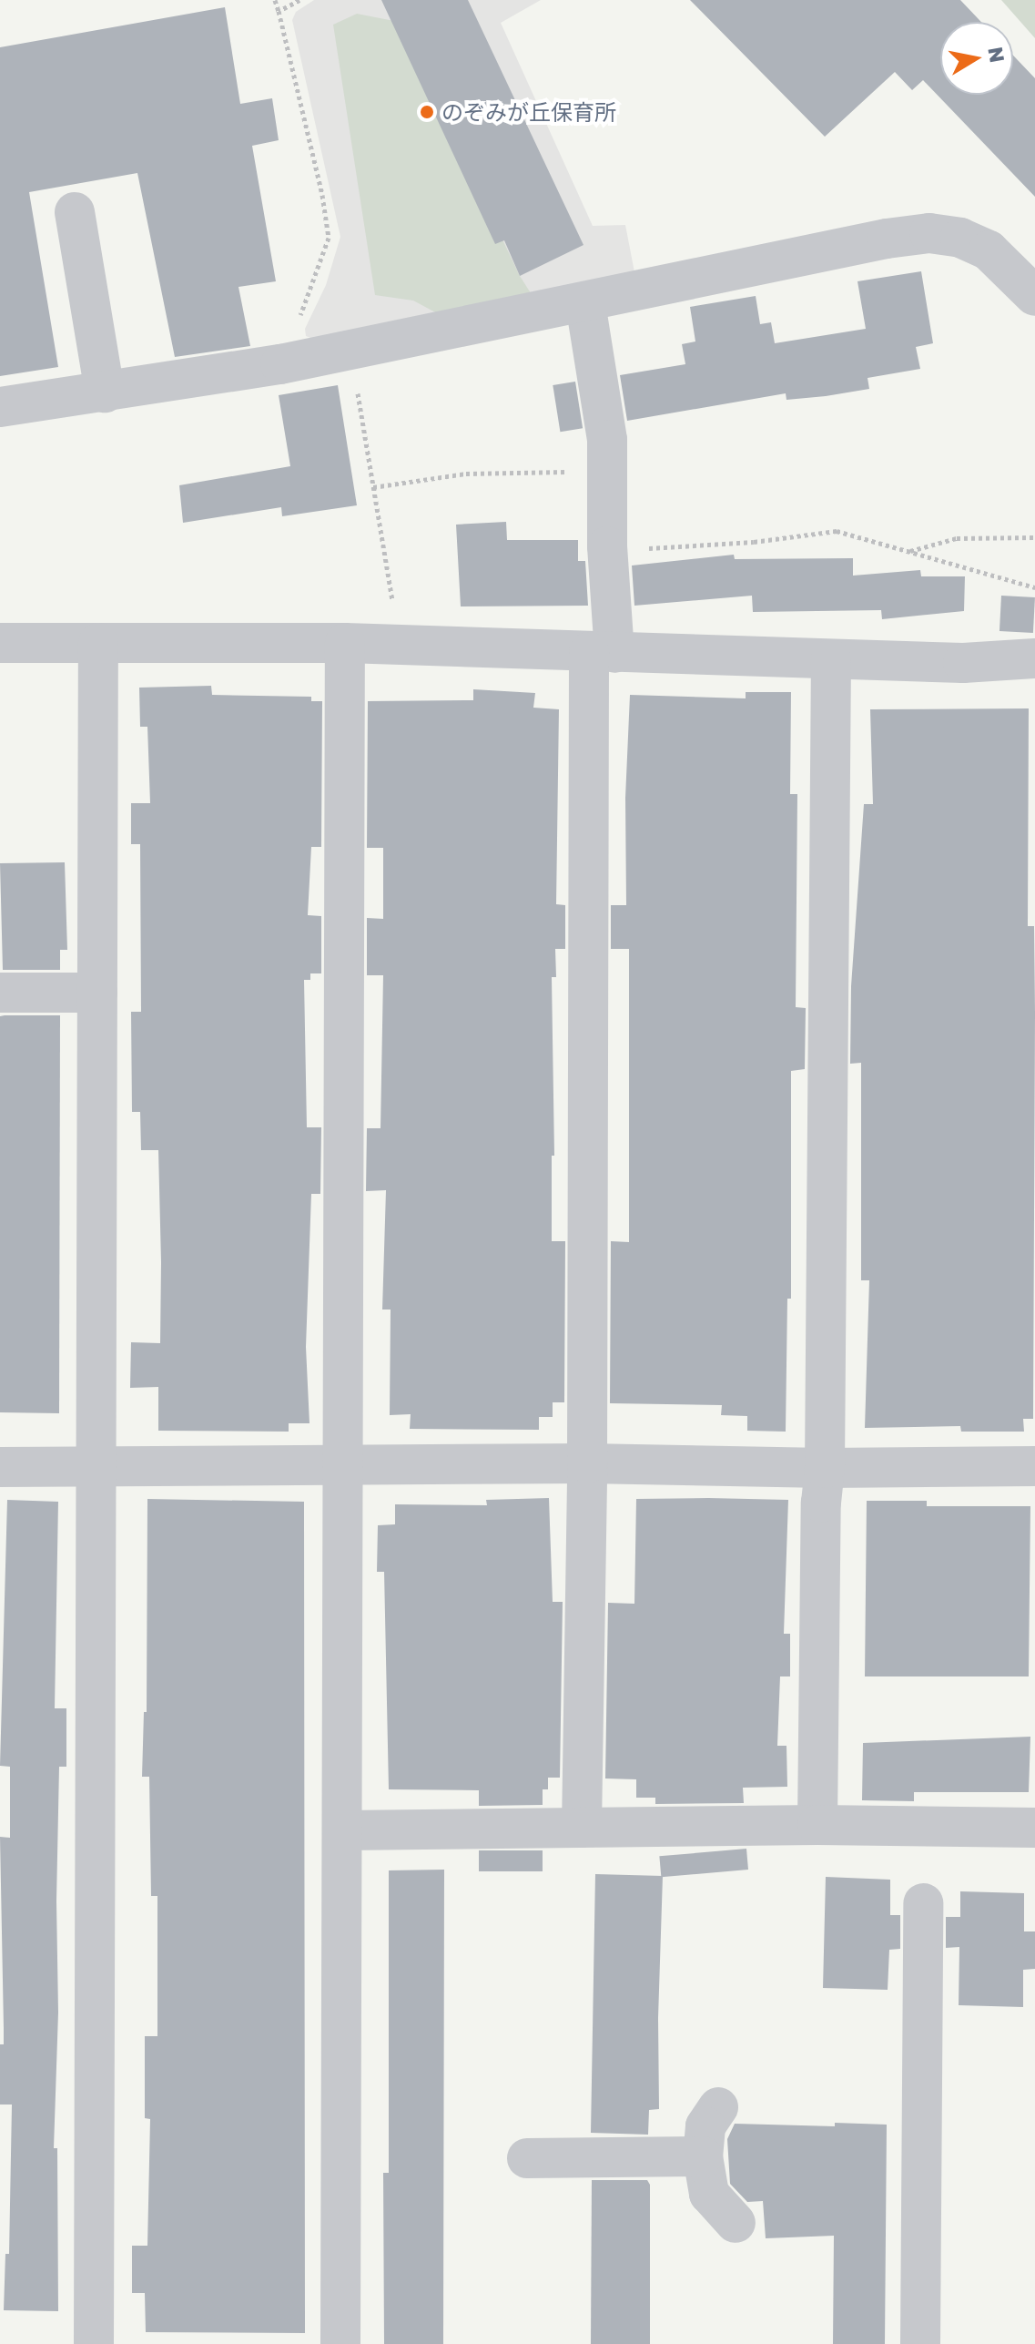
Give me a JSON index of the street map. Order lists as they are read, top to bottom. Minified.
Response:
{"places":["のぞみが丘保育所"],"north":"right"}
